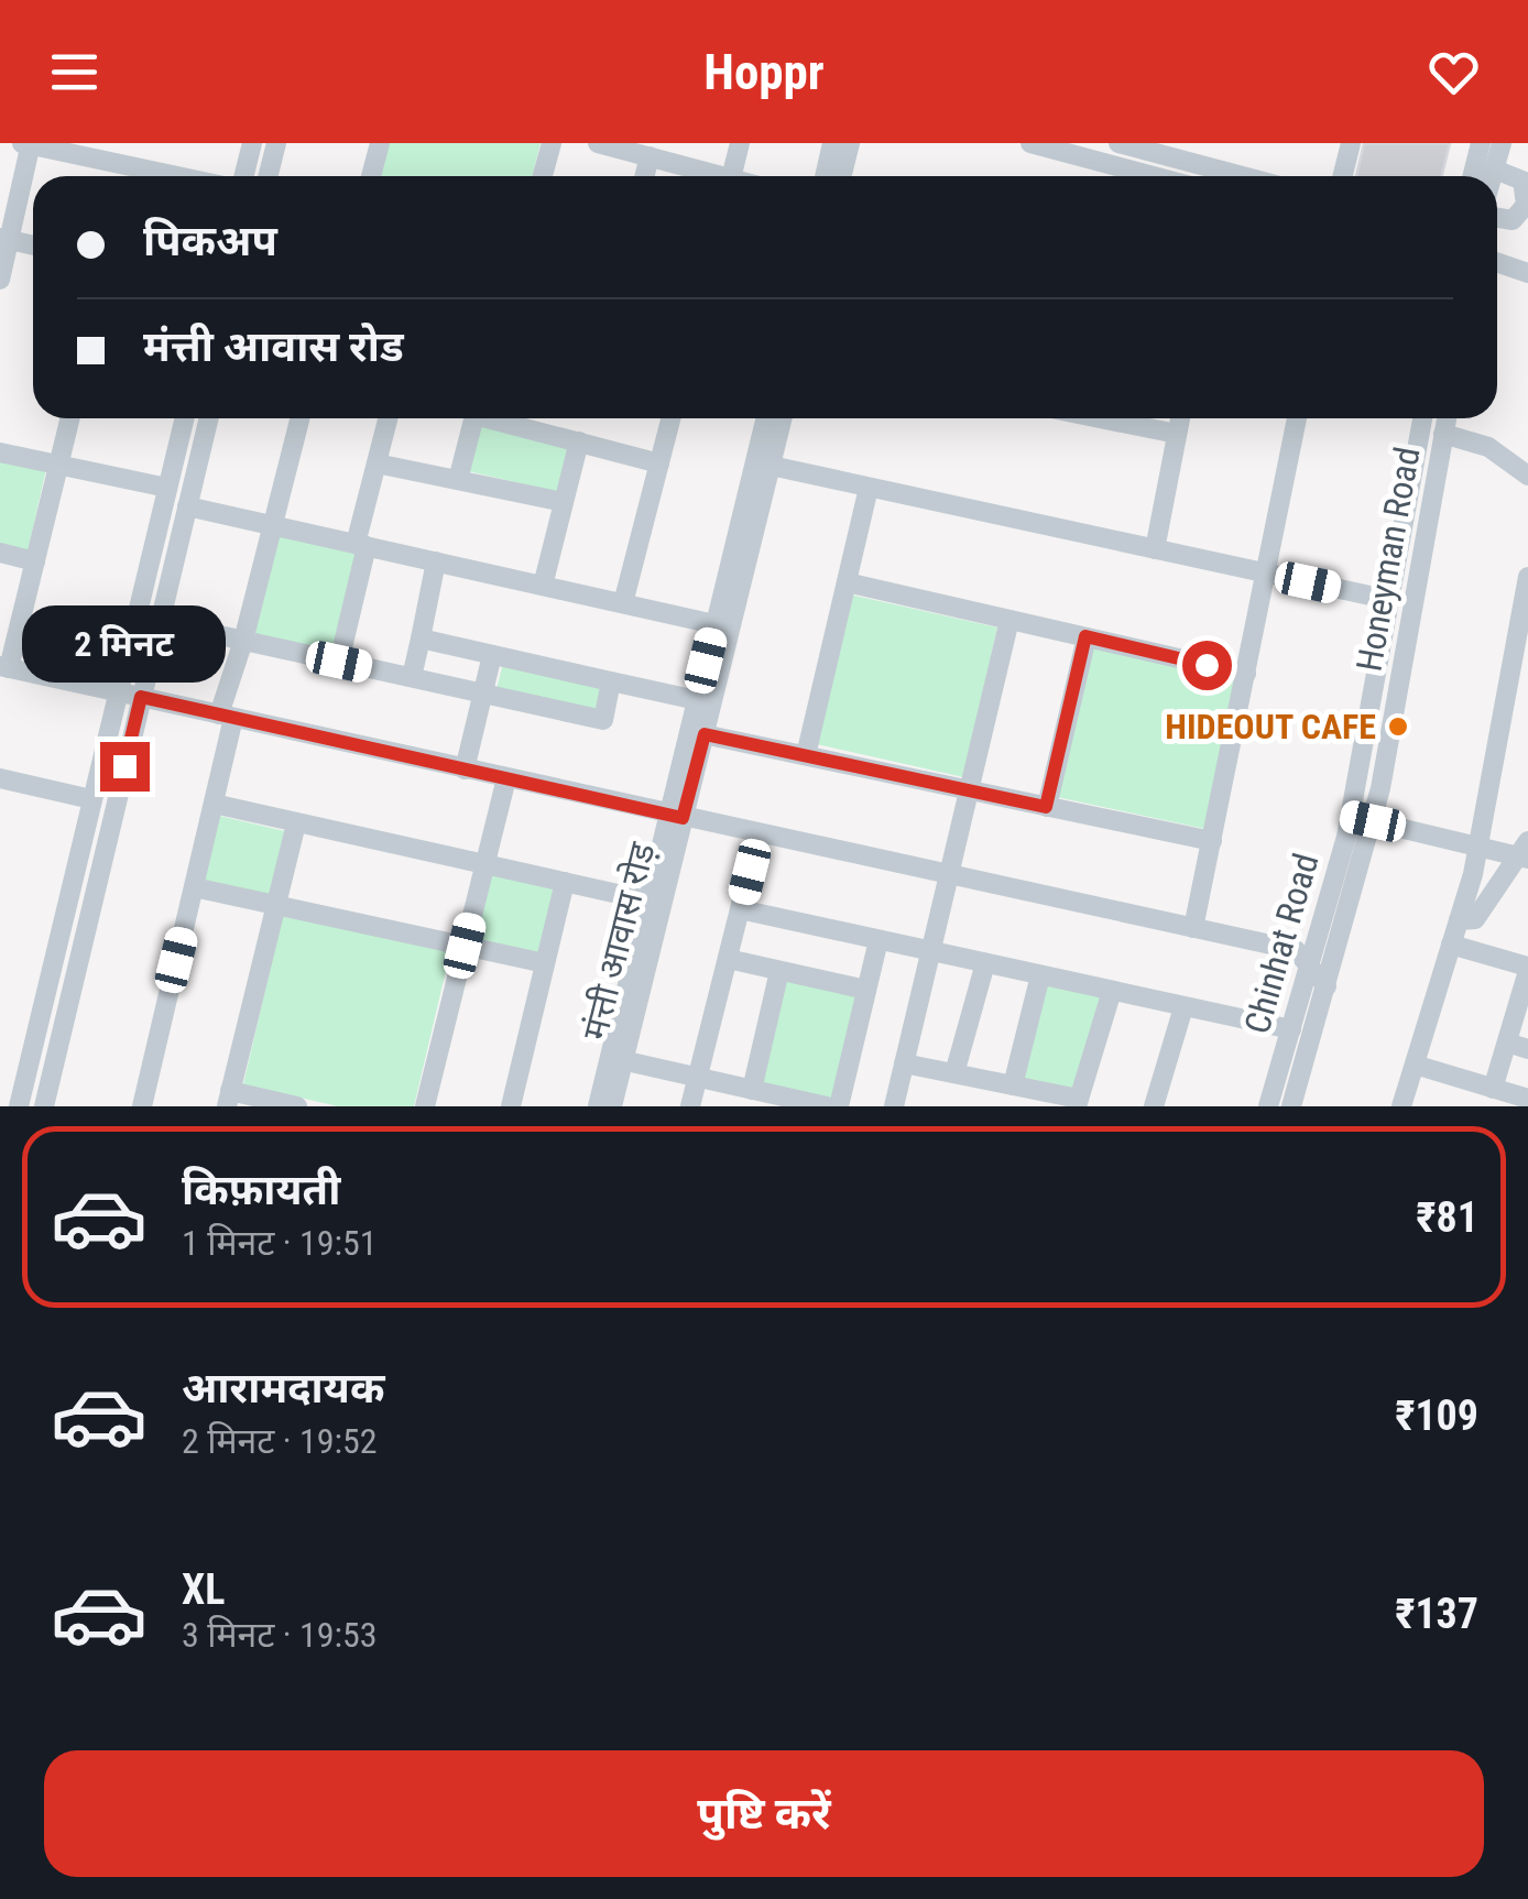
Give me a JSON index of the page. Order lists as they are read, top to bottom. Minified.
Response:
{"streets":{"street":["Honeyman Road","मंत्ती आवास रोड़","Chinhat Road"]},"places":["HIDEOUT CAFE"],"page":{"header":"Hoppr","banner":["पिकअप","मंत्ती आवास रोड"],"bubble":"2 मिनट","list":[{"name":"किफ़ायती","note":"1 मिनट · 19:51","value":"₹81"},{"name":"आरामदायक","note":"2 मिनट · 19:52","value":"₹109"},{"name":"XL","note":"3 मिनट · 19:53","value":"₹137"}],"buttons":"पुष्टि करें"}}
